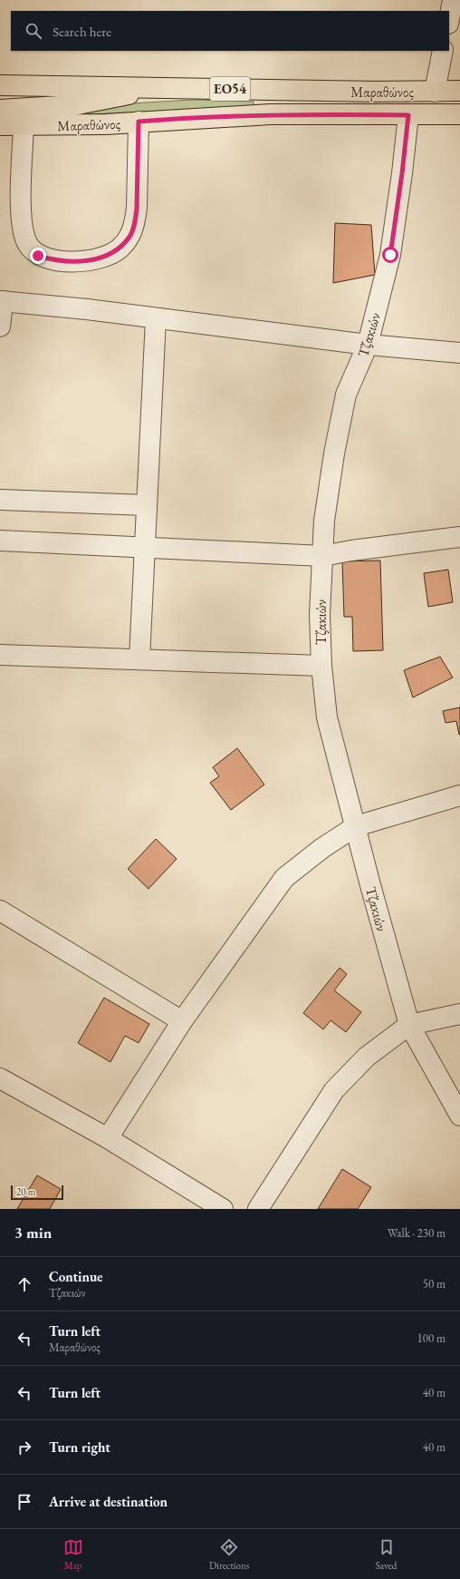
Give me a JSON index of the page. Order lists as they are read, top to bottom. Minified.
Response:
{"streets":{"main road":["ΕΟ54","Μαραθώνος"],"street":["Τζακιών"]},"crossings":[["Μαραθώνος","Τζακιών"]],"scale_bar":"20 m","page":{"search":"Search here","scale":"20 m","heading":["3 min","Walk · 230 m"],"list":[["Continue","Τζακιών","50 m"],["Turn left","Μαραθώνος","100 m"],["Turn left","40 m"],["Turn right","40 m"],"Arrive at destination"],"nav":["Map","Directions","Saved"]}}
